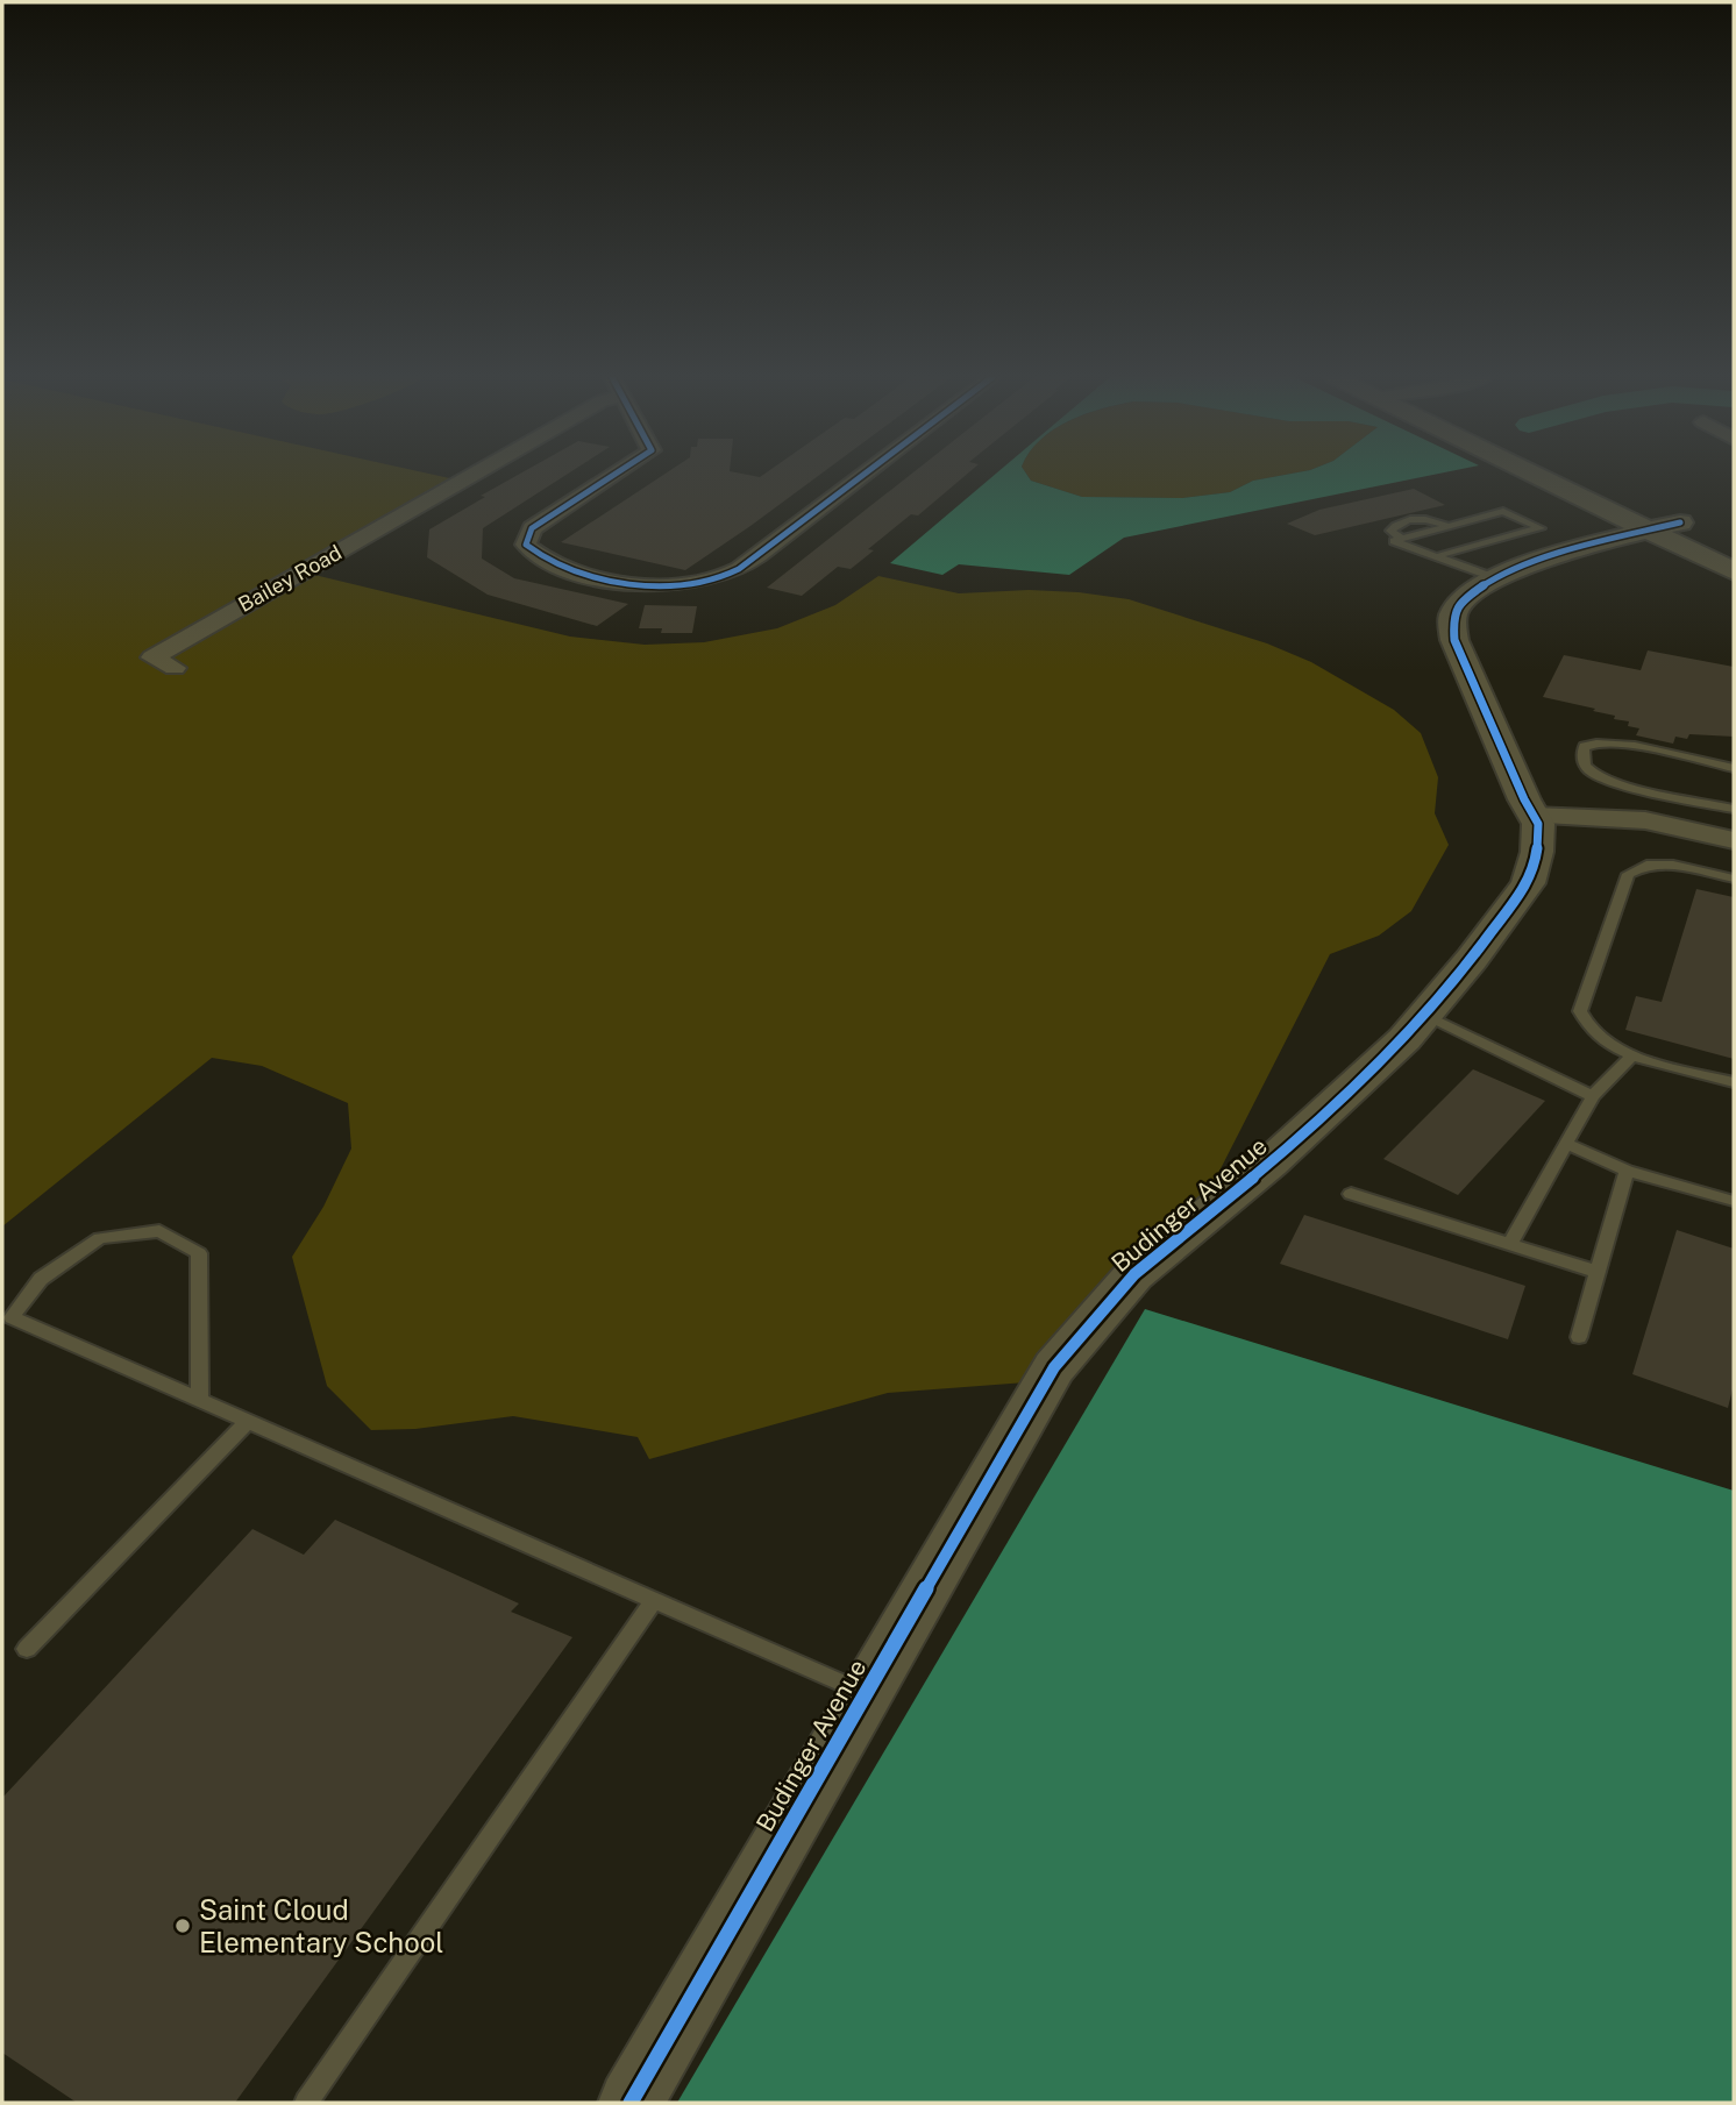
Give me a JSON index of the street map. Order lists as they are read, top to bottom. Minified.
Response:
{"streets":{"street":["Bailey Road","Budinger Avenue"]},"places":["Saint Cloud Elementary School"]}
